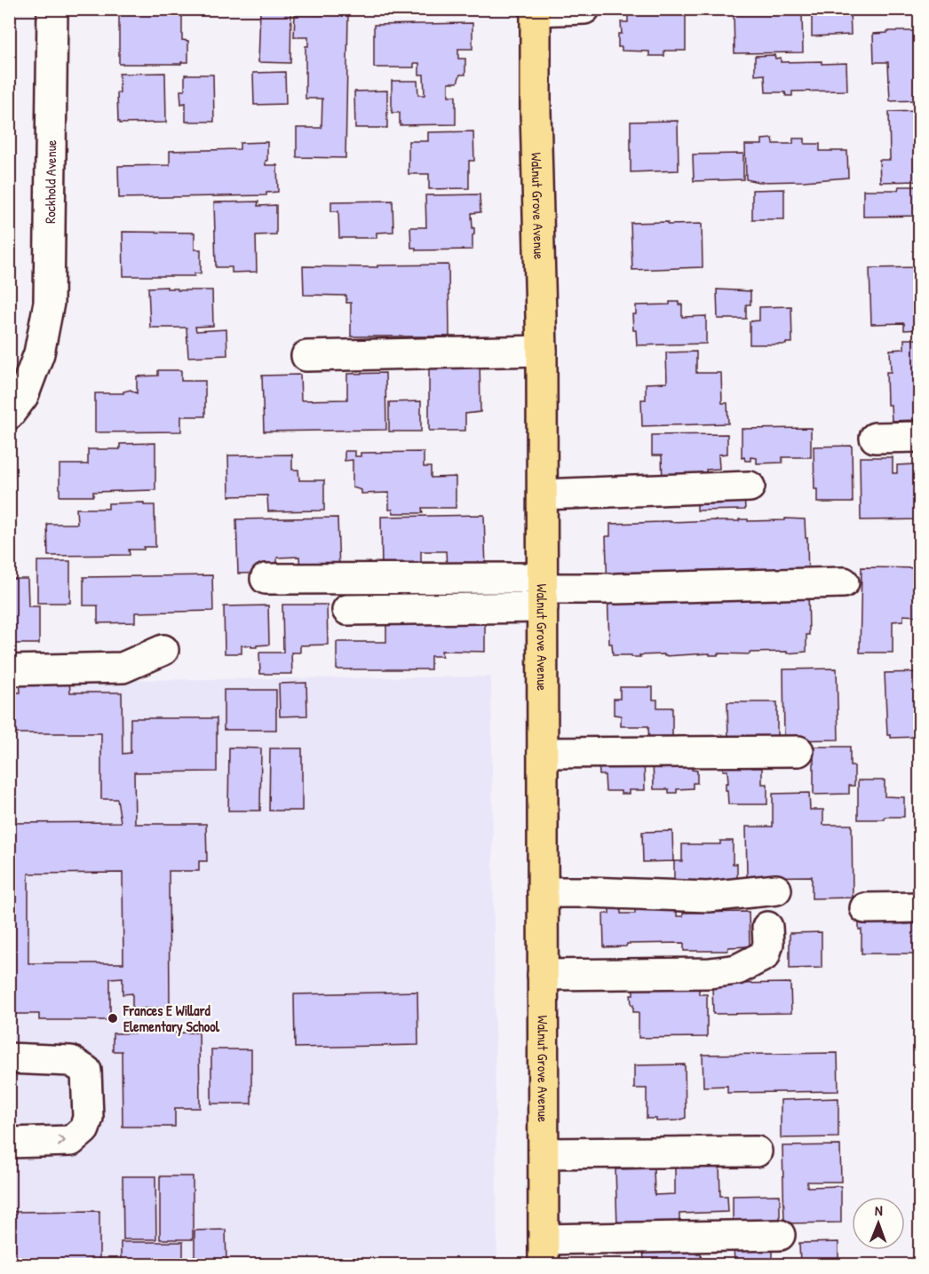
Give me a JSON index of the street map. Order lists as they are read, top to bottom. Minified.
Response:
{"streets":{"main road":["Walnut Grove Avenue"],"street":["Rockhold Avenue"]},"places":["Frances E Willard Elementary School"],"north":"top"}
